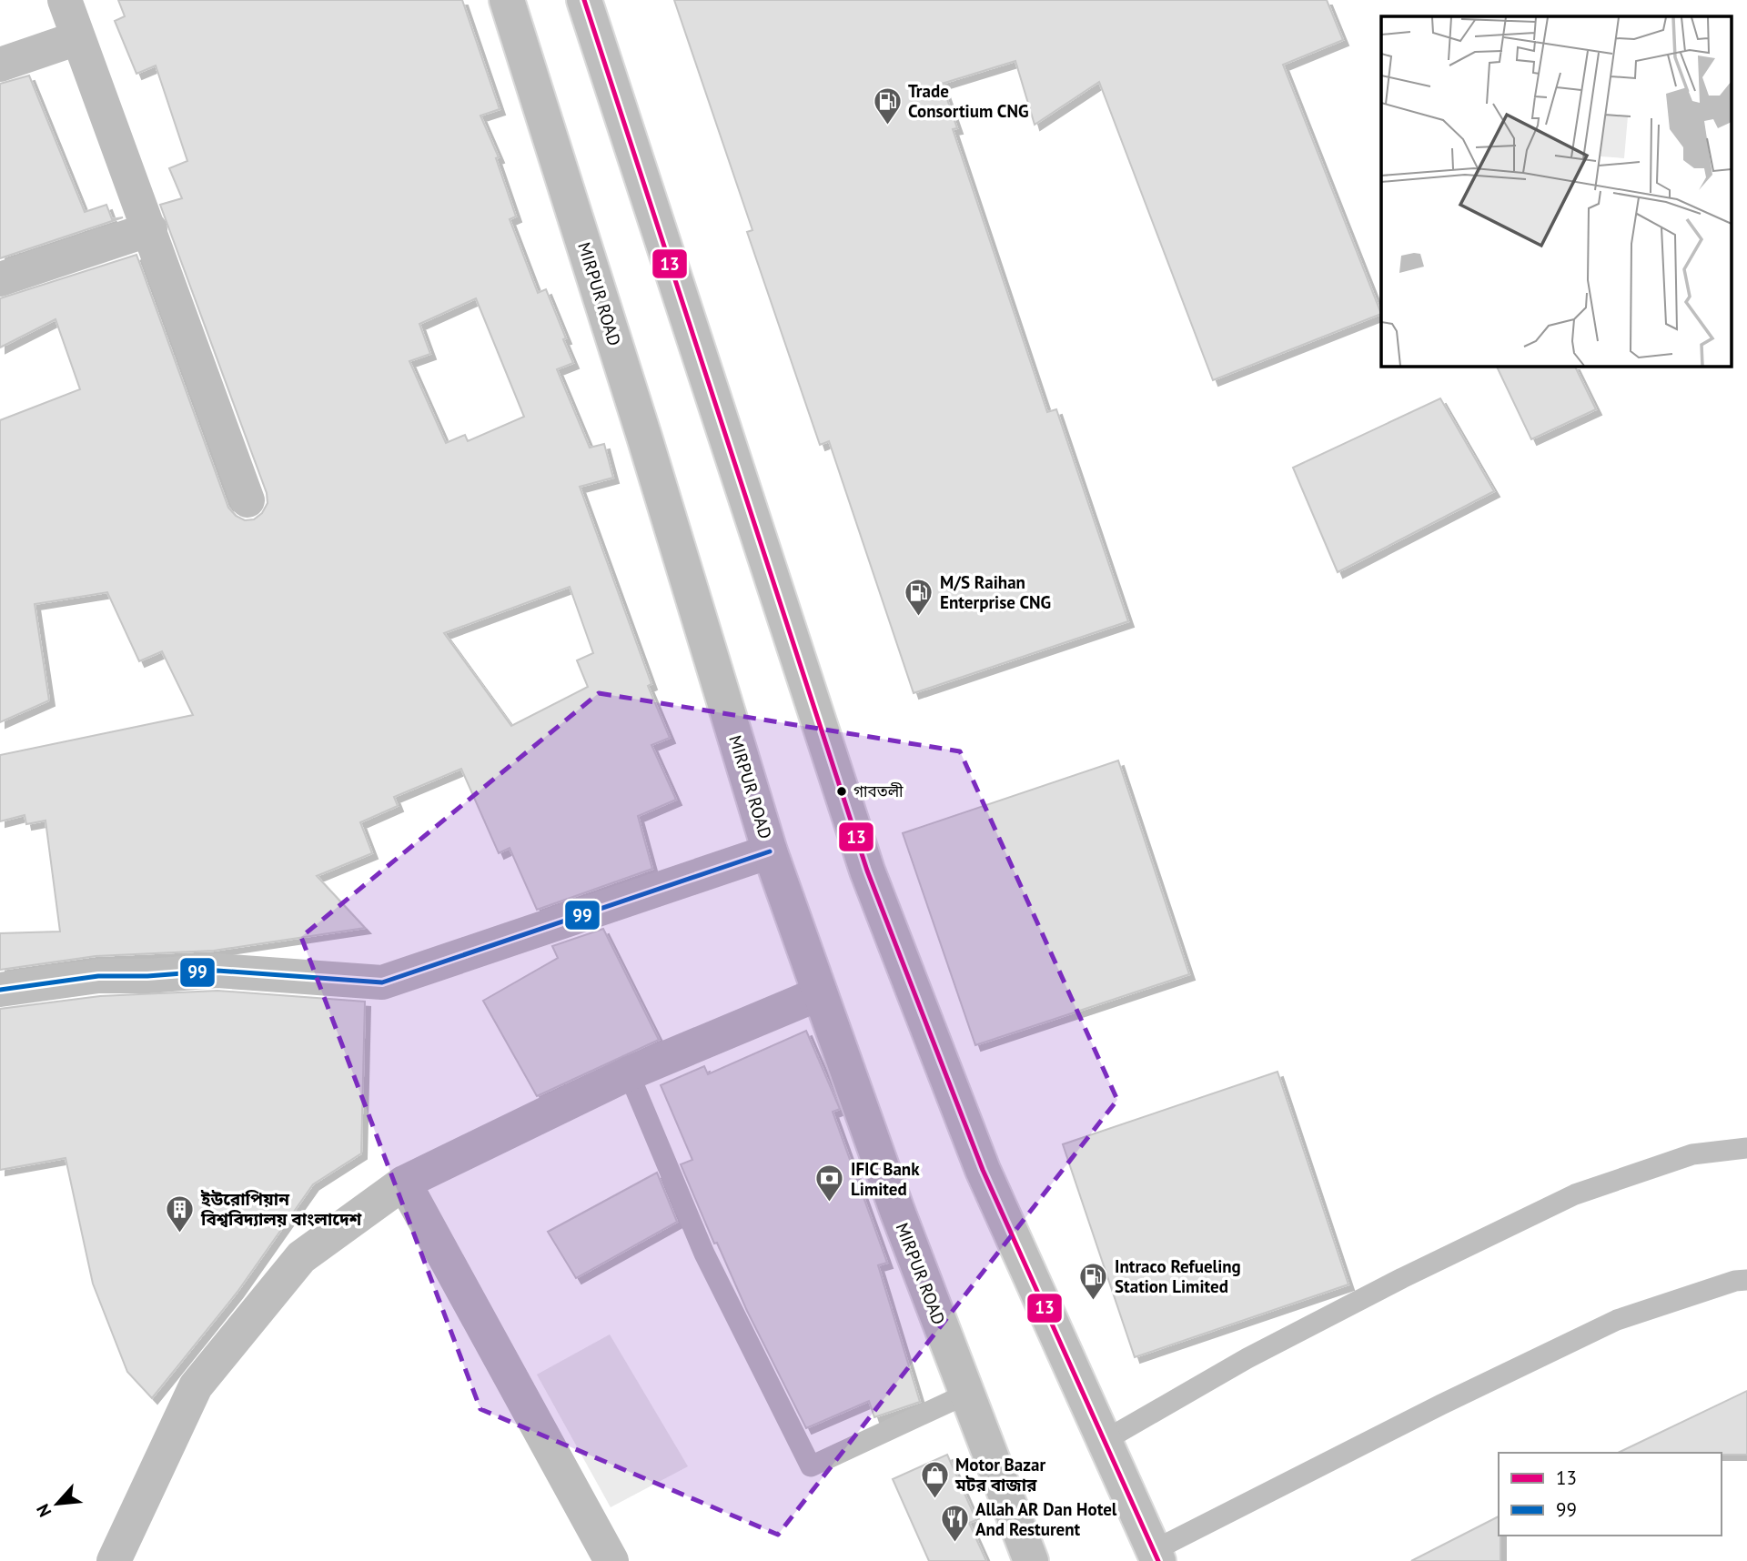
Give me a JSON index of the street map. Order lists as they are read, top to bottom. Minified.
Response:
{"streets":{"main road":["MIRPUR ROAD"]},"places":{"fuel station":["Trade Consortium CNG","M/S Raihan Enterprise CNG","Intraco Refueling Station Limited"],"other":["গাবতলী"],"bank":["IFIC Bank Limited"],"building":["ইউরোপিয়ান বিশ্ববিদ্যালয় বাংলাদেশ"],"shop":["Motor Bazar মটর বাজার"],"restaurant":["Allah AR Dan Hotel And Resturent"]},"lines":["transit line 13","transit line 99"],"legend":["13","99"],"north":"bottom left"}
